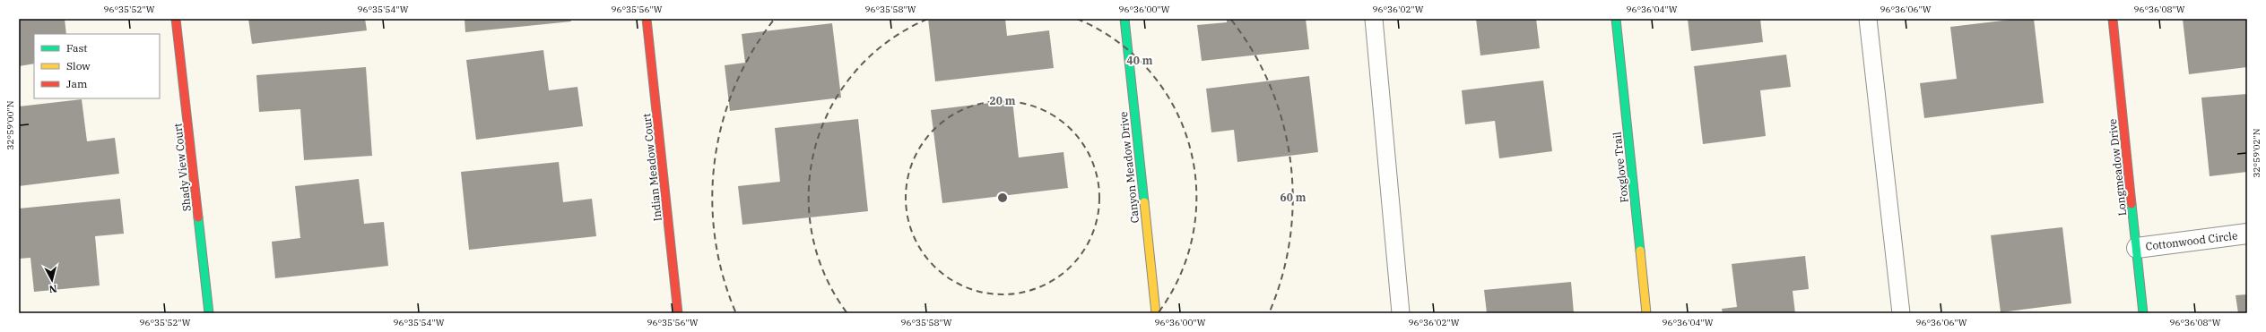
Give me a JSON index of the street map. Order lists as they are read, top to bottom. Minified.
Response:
{"streets":{"street":["Shady View Court","Indian Meadow Court","Canyon Meadow Drive","Foxglove Trail","Longmeadow Drive","Cottonwood Circle"]},"crossings":[["Longmeadow Drive","Cottonwood Circle"]],"legend":["Fast","Slow","Jam"],"north":"bottom","coordinates":["96°35'52\"W","96°35'54\"W","96°35'56\"W","96°35'58\"W","96°36'00\"W","96°36'02\"W","96°36'04\"W","96°36'06\"W","96°36'08\"W","32°59'00\"N","32°59'02\"N"],"rings":["40 m","20 m","60 m"]}
